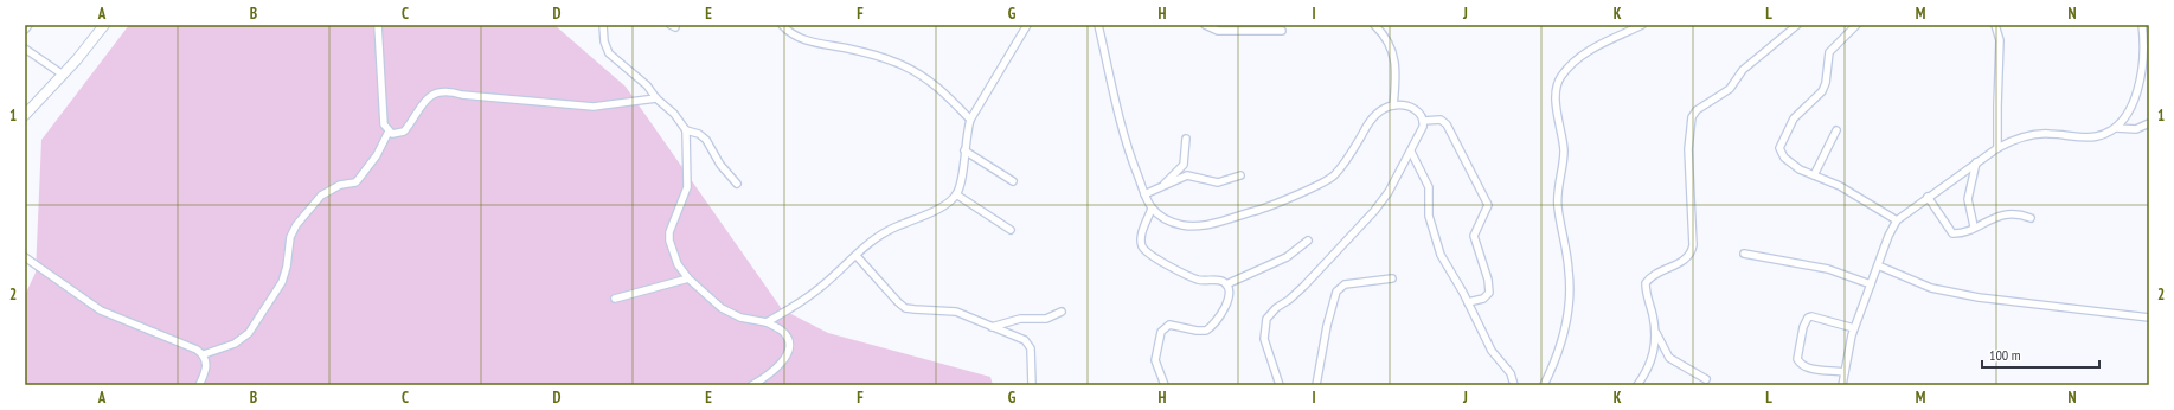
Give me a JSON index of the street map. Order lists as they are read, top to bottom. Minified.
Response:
{"scale_bar":"100 m","grid":{"columns":["A","B","C","D","E","F","G","H","I","J","K","L","M","N"],"rows":["1","2"]}}
